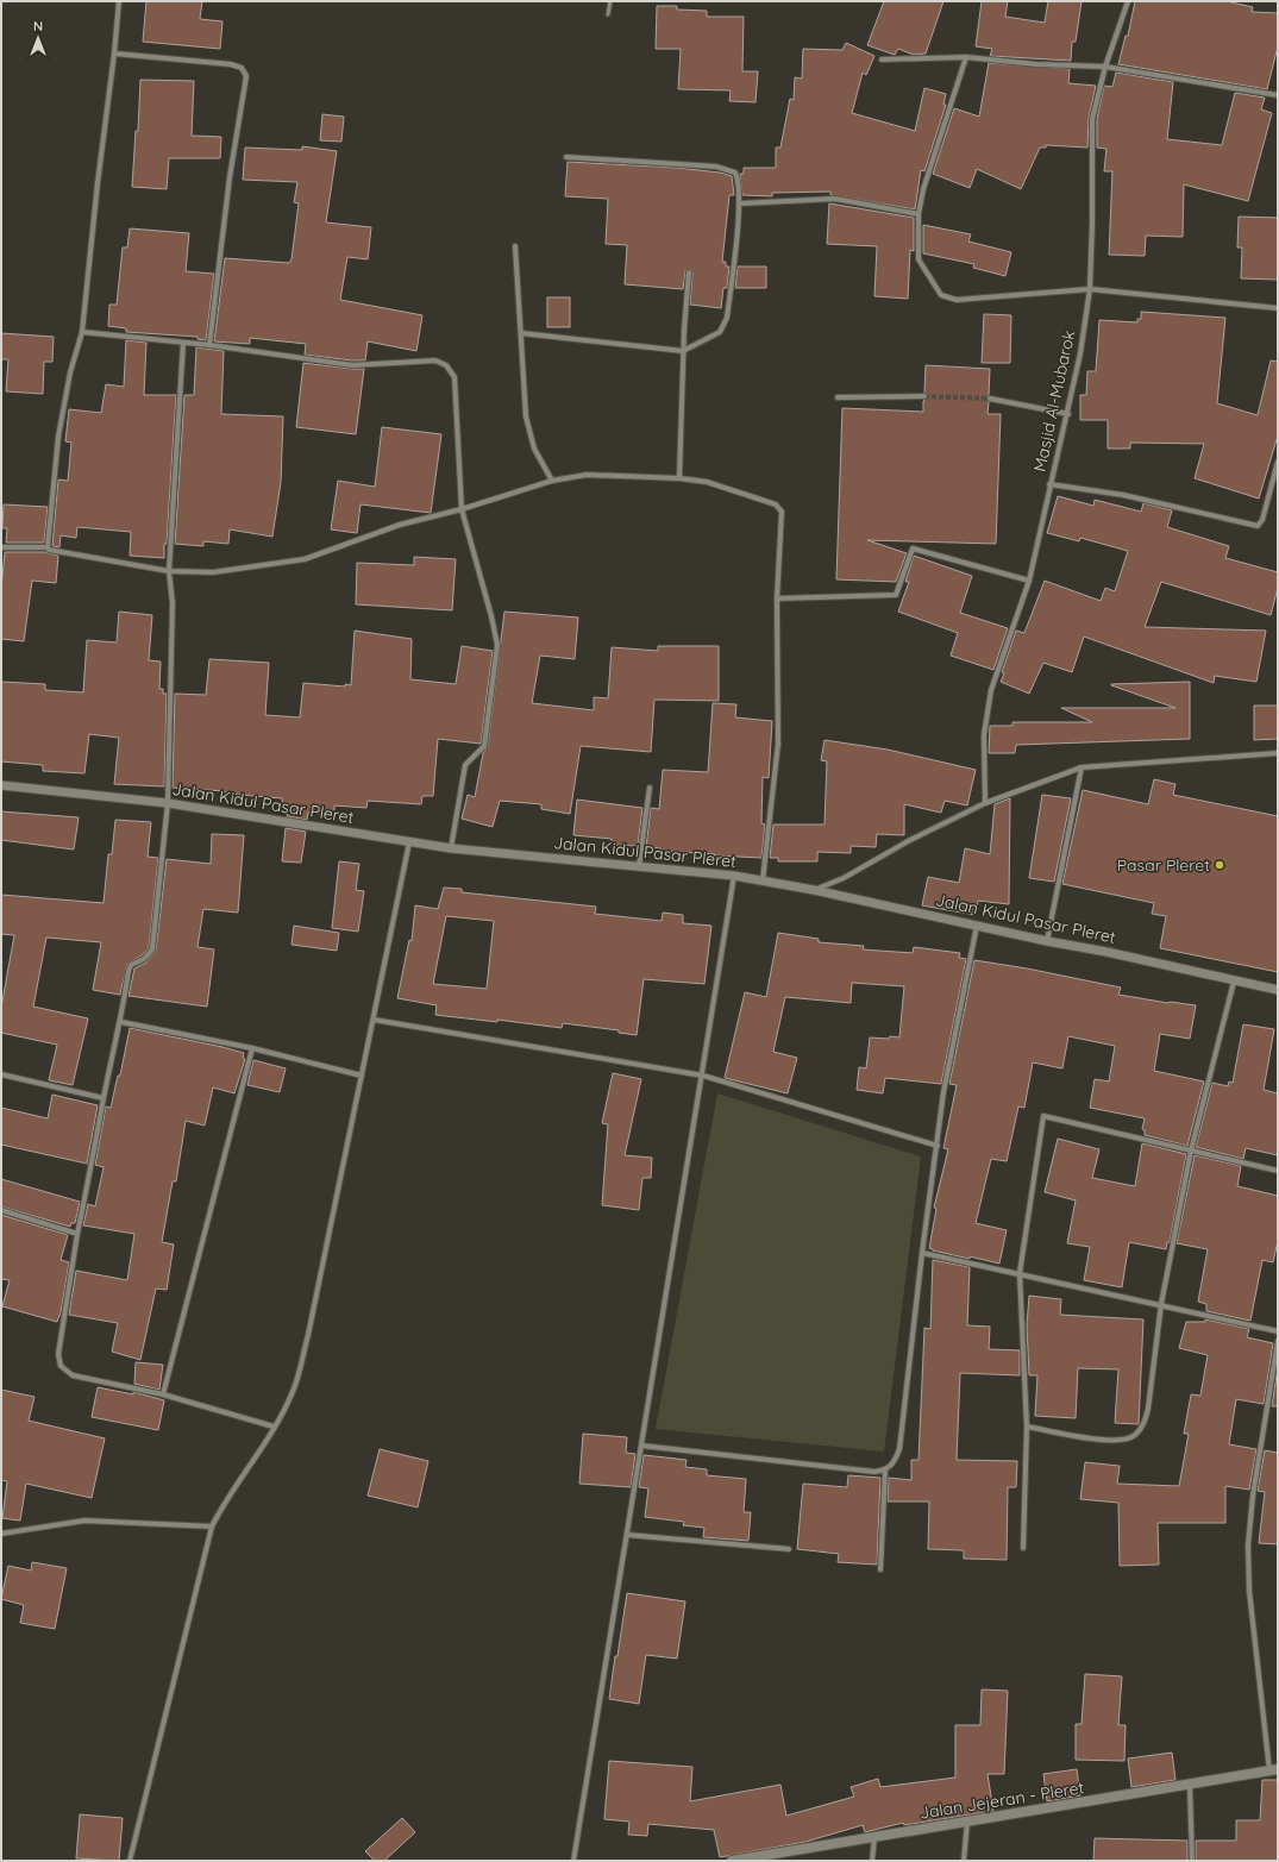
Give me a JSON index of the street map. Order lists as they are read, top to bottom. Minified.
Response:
{"streets":{"main road":["Jalan Jejeran - Pleret"],"street":["Masjid Al-Mubarok","Jalan Kidul Pasar Pleret"]},"places":["Pasar Pleret"],"north":"top"}
